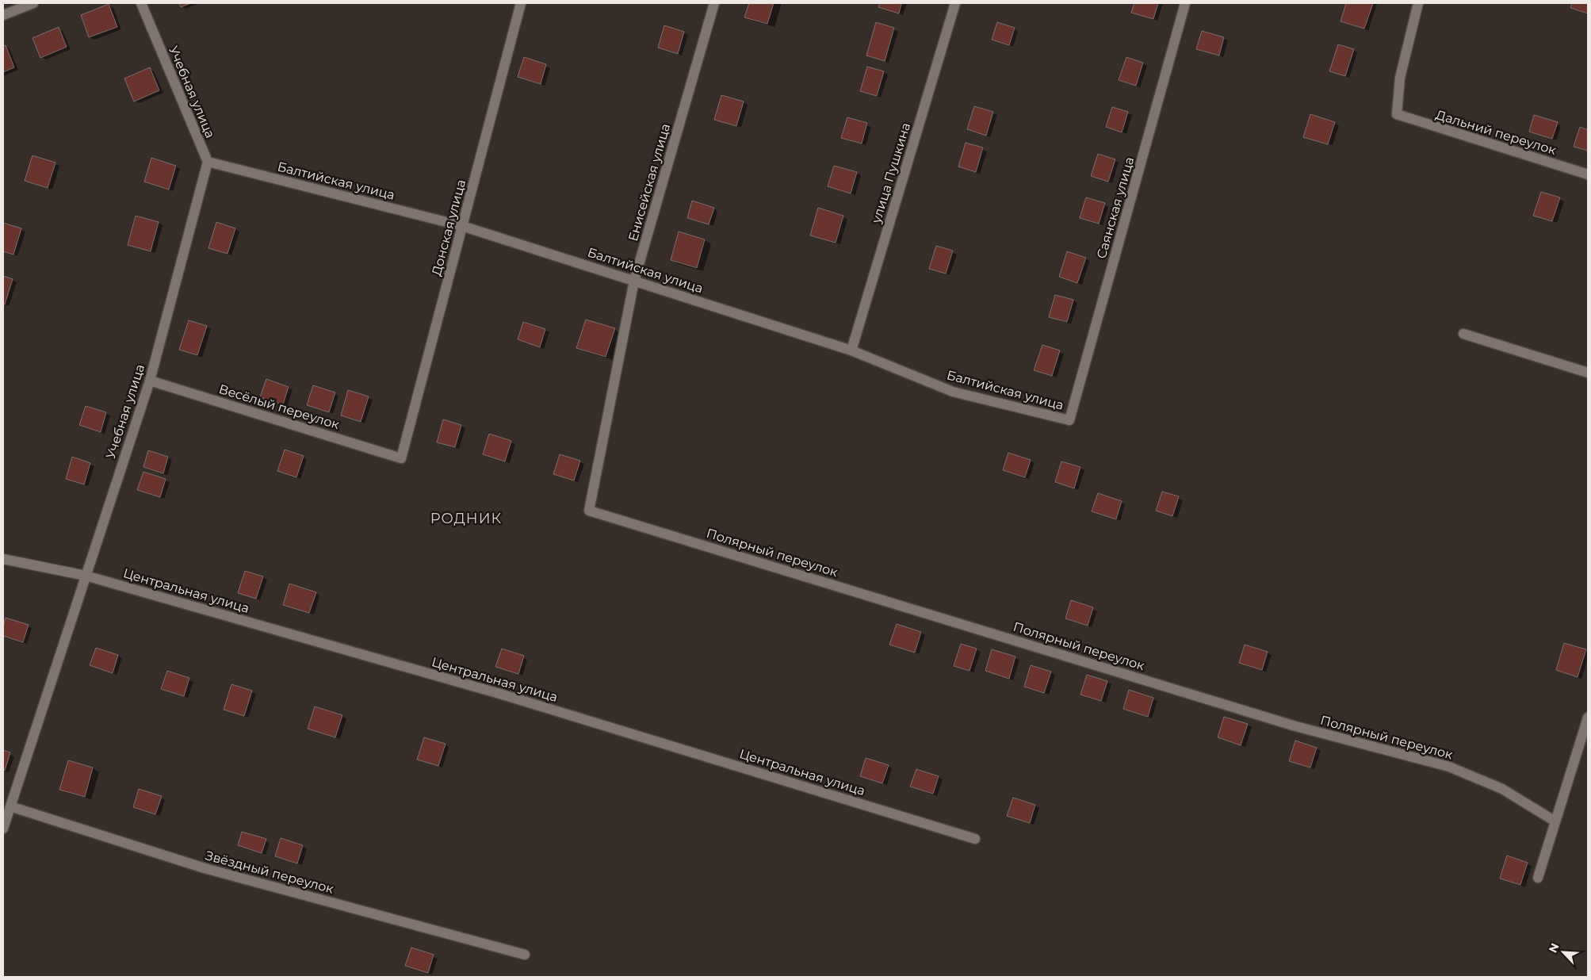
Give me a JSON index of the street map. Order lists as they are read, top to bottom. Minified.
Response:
{"streets":{"street":["Учебная улица","Дальний переулок","улица Пушкина","Балтийская улица","Енисейская улица","Саянская улица","Донская улица","Весёлый переулок","Полярный переулок","Центральная улица","Звёздный переулок"]},"crossings":[["Учебная улица","Балтийская улица"],["Учебная улица","Весёлый переулок"],["Учебная улица","Центральная улица"],["Учебная улица","Звёздный переулок"],["улица Пушкина","Балтийская улица"],["Балтийская улица","Енисейская улица"],["Балтийская улица","Саянская улица"],["Балтийская улица","Донская улица"],["Енисейская улица","Полярный переулок"],["Донская улица","Весёлый переулок"]],"districts":["РОДНИК"],"north":"top left"}
